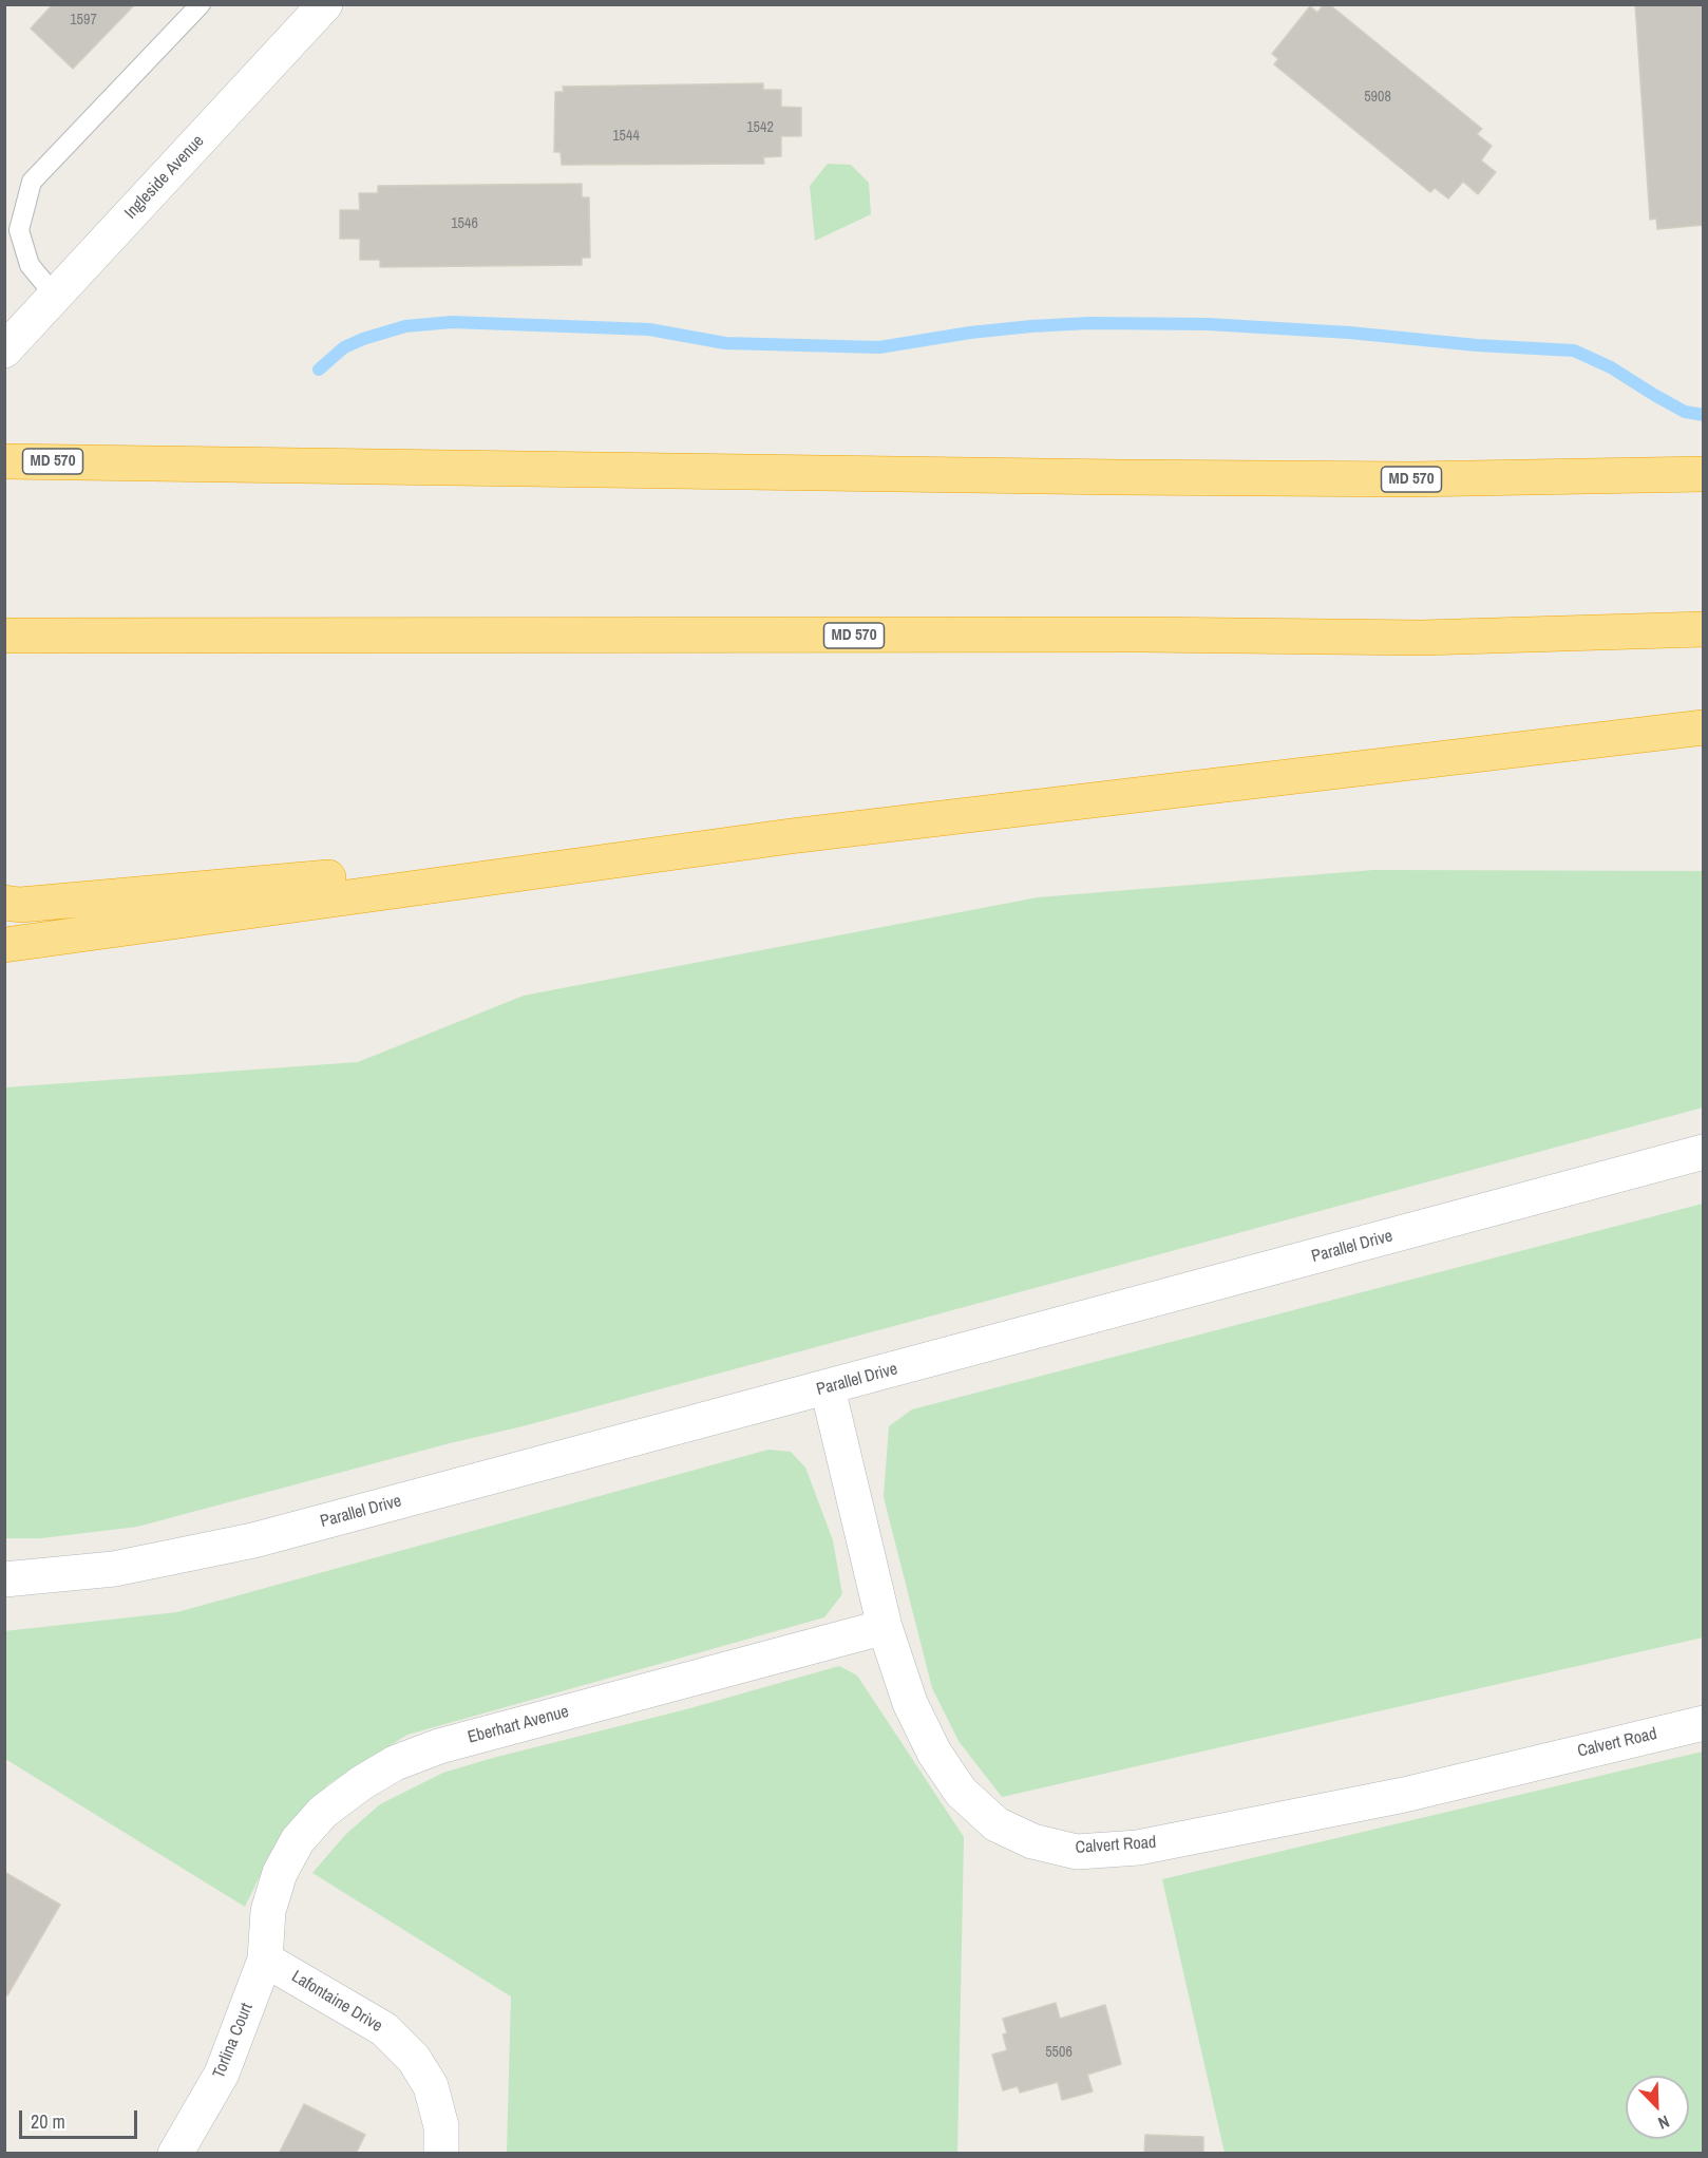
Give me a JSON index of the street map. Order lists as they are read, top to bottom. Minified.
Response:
{"streets":{"highway":["MD 570"],"street":["Ingleside Avenue","Parallel Drive","Eberhart Avenue","Calvert Road","Lafontaine Drive","Torlina Court"]},"crossings":[["Parallel Drive","Calvert Road"],["Eberhart Avenue","Calvert Road"],["Eberhart Avenue","Lafontaine Drive"],["Eberhart Avenue","Torlina Court"],["Lafontaine Drive","Torlina Court"]],"house_numbers":["1597","5908","1542","1544","1546","5506"],"scale_bar":"20 m","north":"bottom right"}
